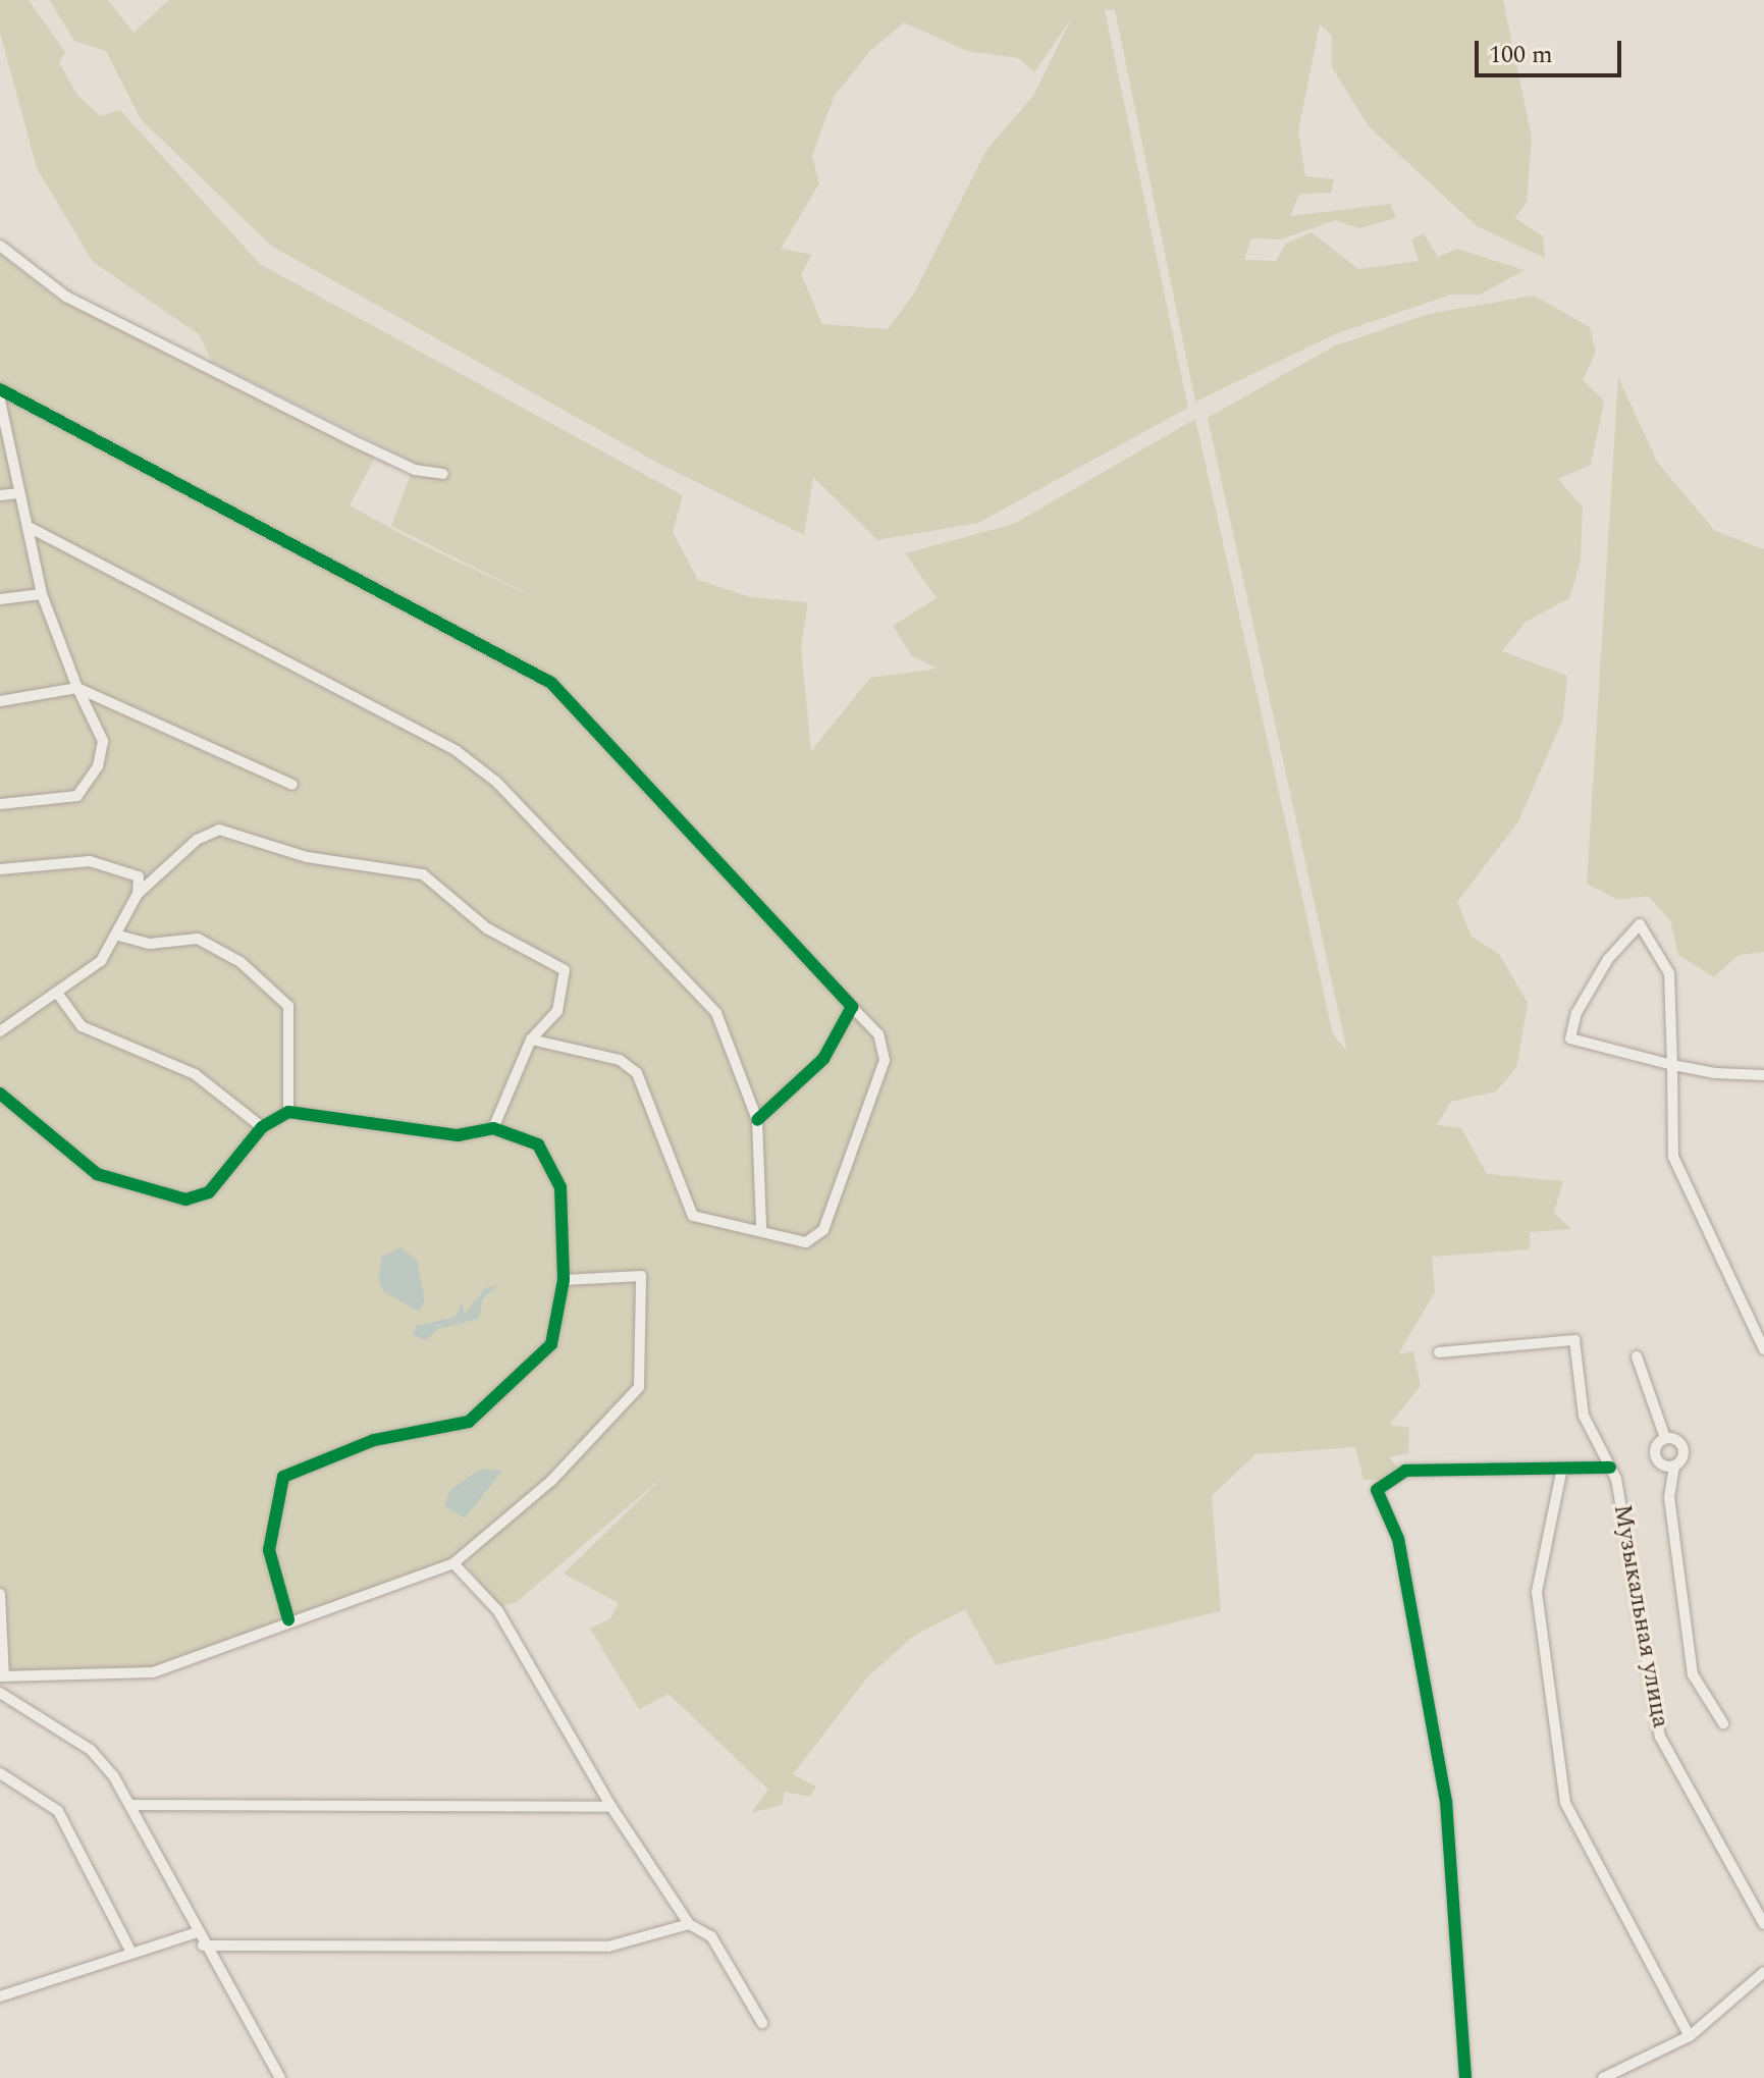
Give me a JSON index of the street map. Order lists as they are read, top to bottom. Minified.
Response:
{"streets":{"street":["Музыкальная улица"]},"scale_bar":"100 m"}
